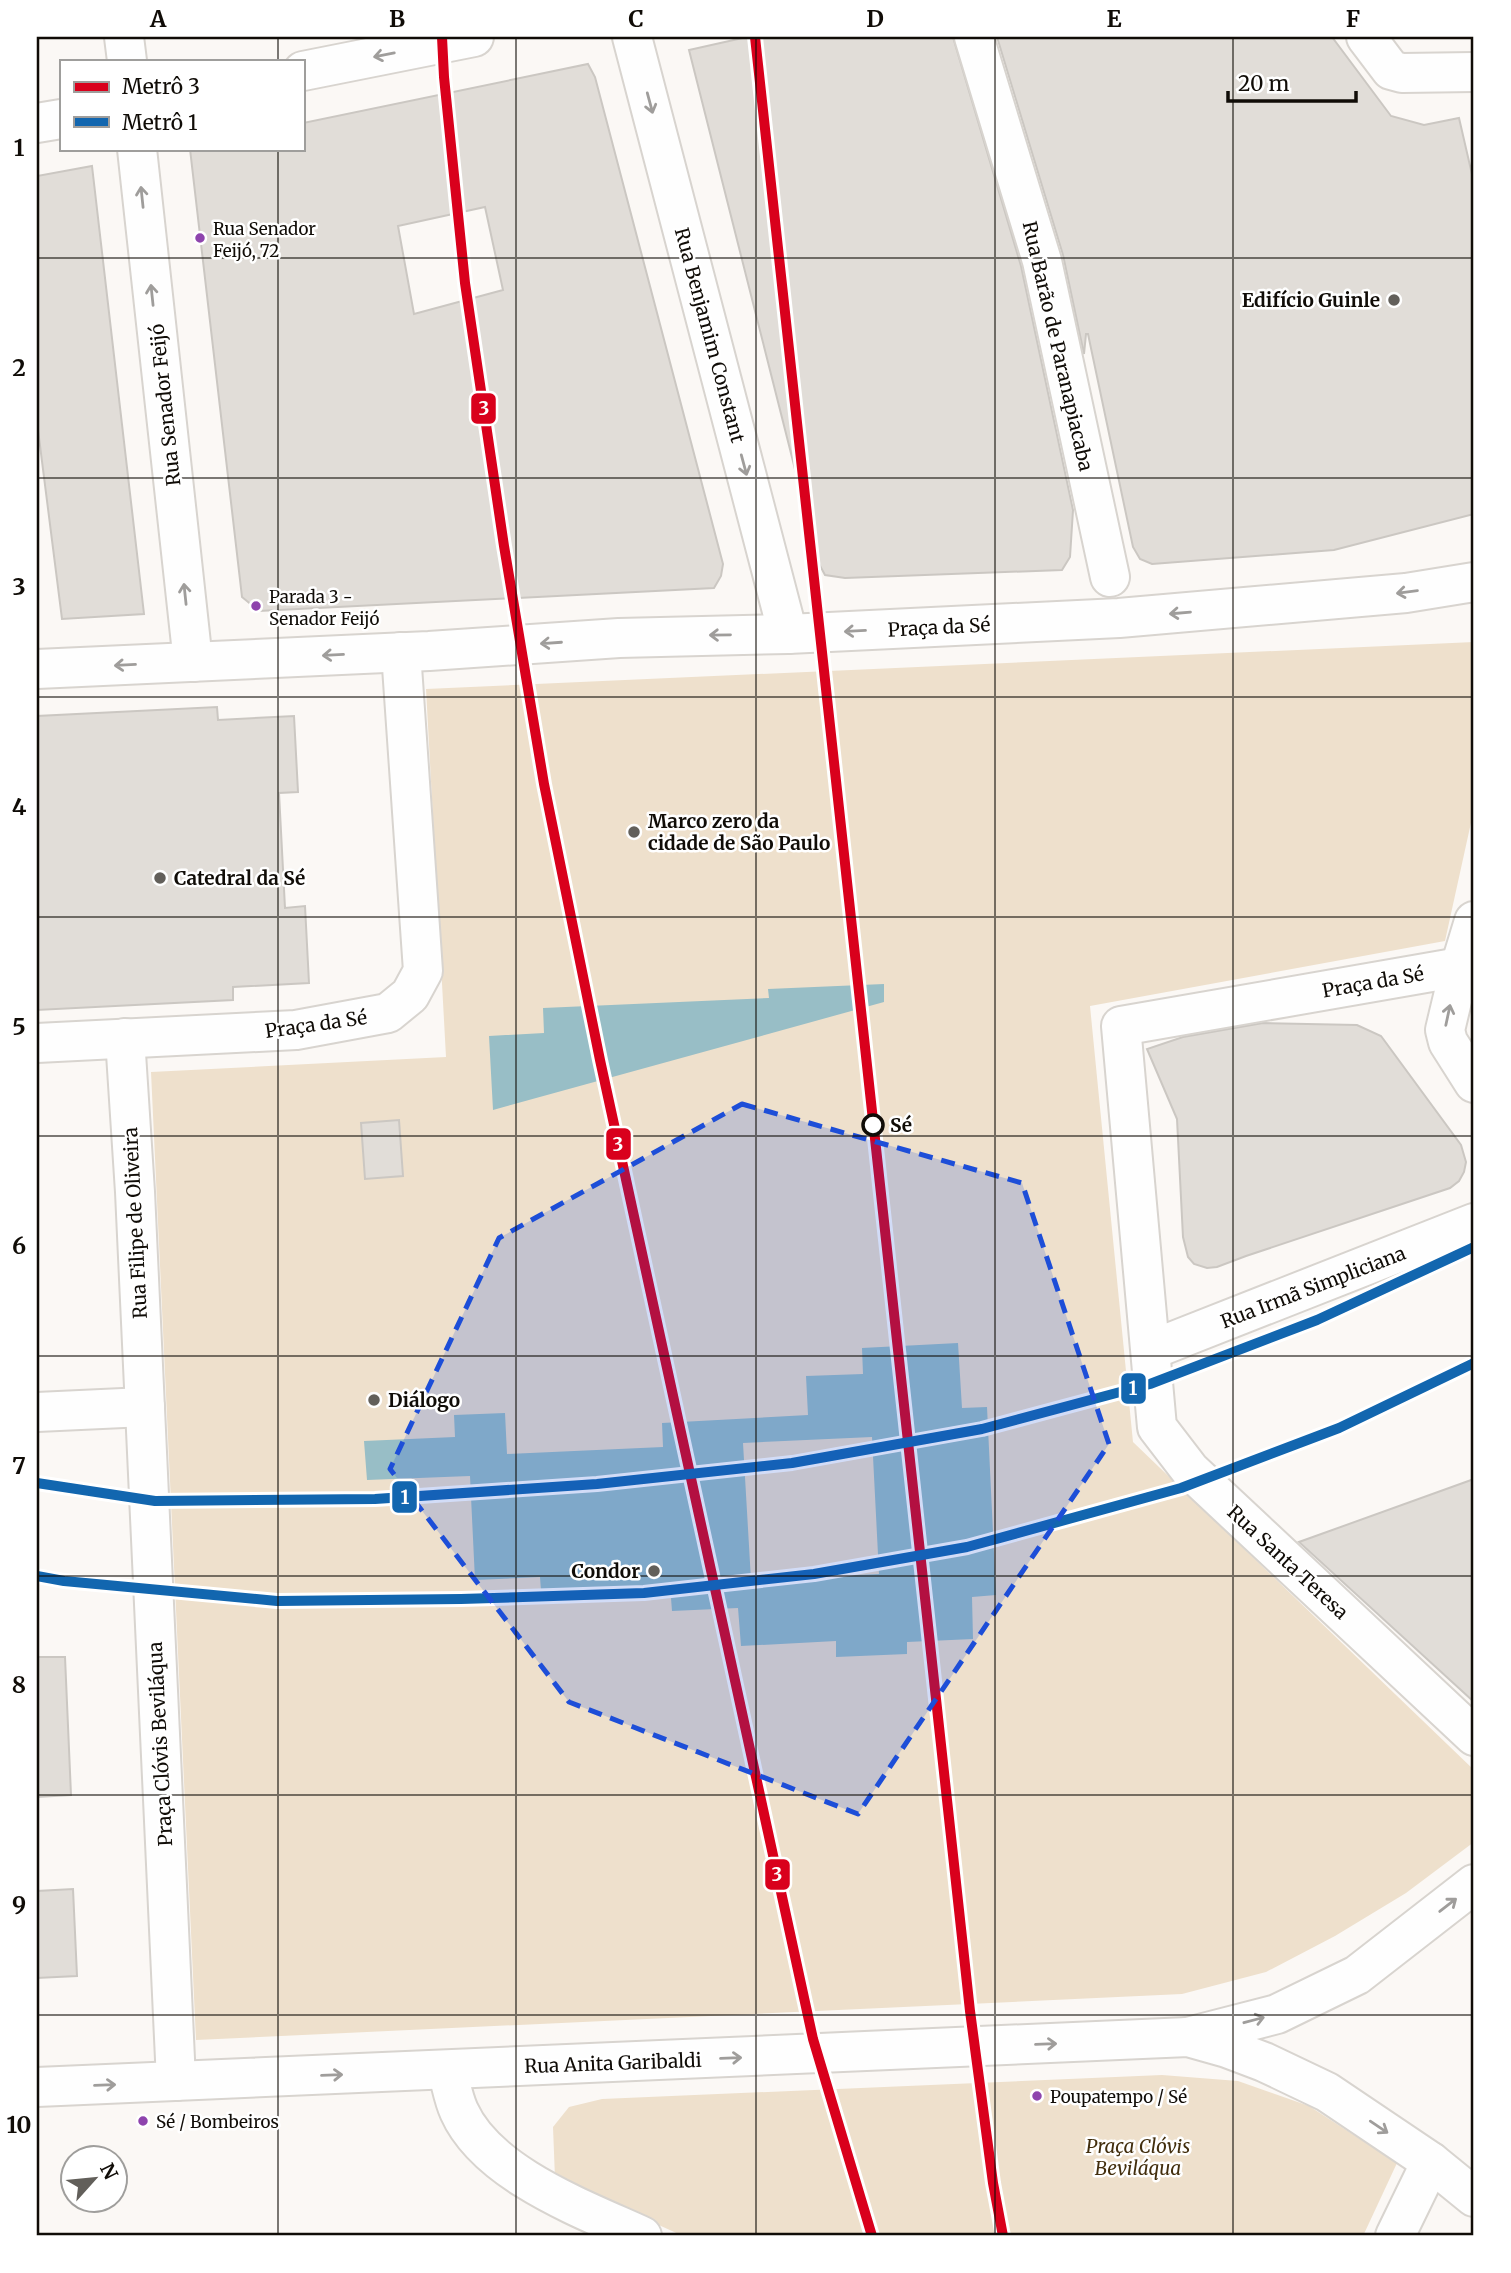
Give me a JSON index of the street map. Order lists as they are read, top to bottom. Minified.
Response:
{"streets":{"street":["Rua Benjamim Constant","Rua Barão de Paranapiacaba","Rua Senador Feijó","Praça da Sé","Rua Filipe de Oliveira","Rua Irmã Simpliciana","Rua Santa Teresa","Praça Clóvis Beviláqua","Rua Anita Garibaldi"]},"crossings":[["Rua Benjamim Constant","Praça da Sé"],["Rua Senador Feijó","Praça da Sé"],["Praça da Sé","Rua Filipe de Oliveira"],["Praça da Sé","Rua Santa Teresa"],["Rua Filipe de Oliveira","Praça Clóvis Beviláqua"],["Rua Irmã Simpliciana","Rua Santa Teresa"],["Praça Clóvis Beviláqua","Rua Anita Garibaldi"]],"one_way":["Rua Benjamim Constant","Rua Senador Feijó","Praça da Sé","Rua Anita Garibaldi"],"parks":["Praça Clóvis Beviláqua"],"places":["Rua Senador Feijó, 72","Edifício Guinle","Parada 3 - Senador Feijó","Marco zero da cidade de São Paulo","Catedral da Sé","Sé","Diálogo","Condor","Poupatempo / Sé","Sé / Bombeiros"],"lines":["metro line 3","metro line 1"],"legend":["Metrô 3","Metrô 1"],"scale_bar":"20 m","north":"top right","grid":{"columns":["A","B","C","D","E","F"],"rows":["1","2","3","4","5","6","7","8","9","10"]}}
